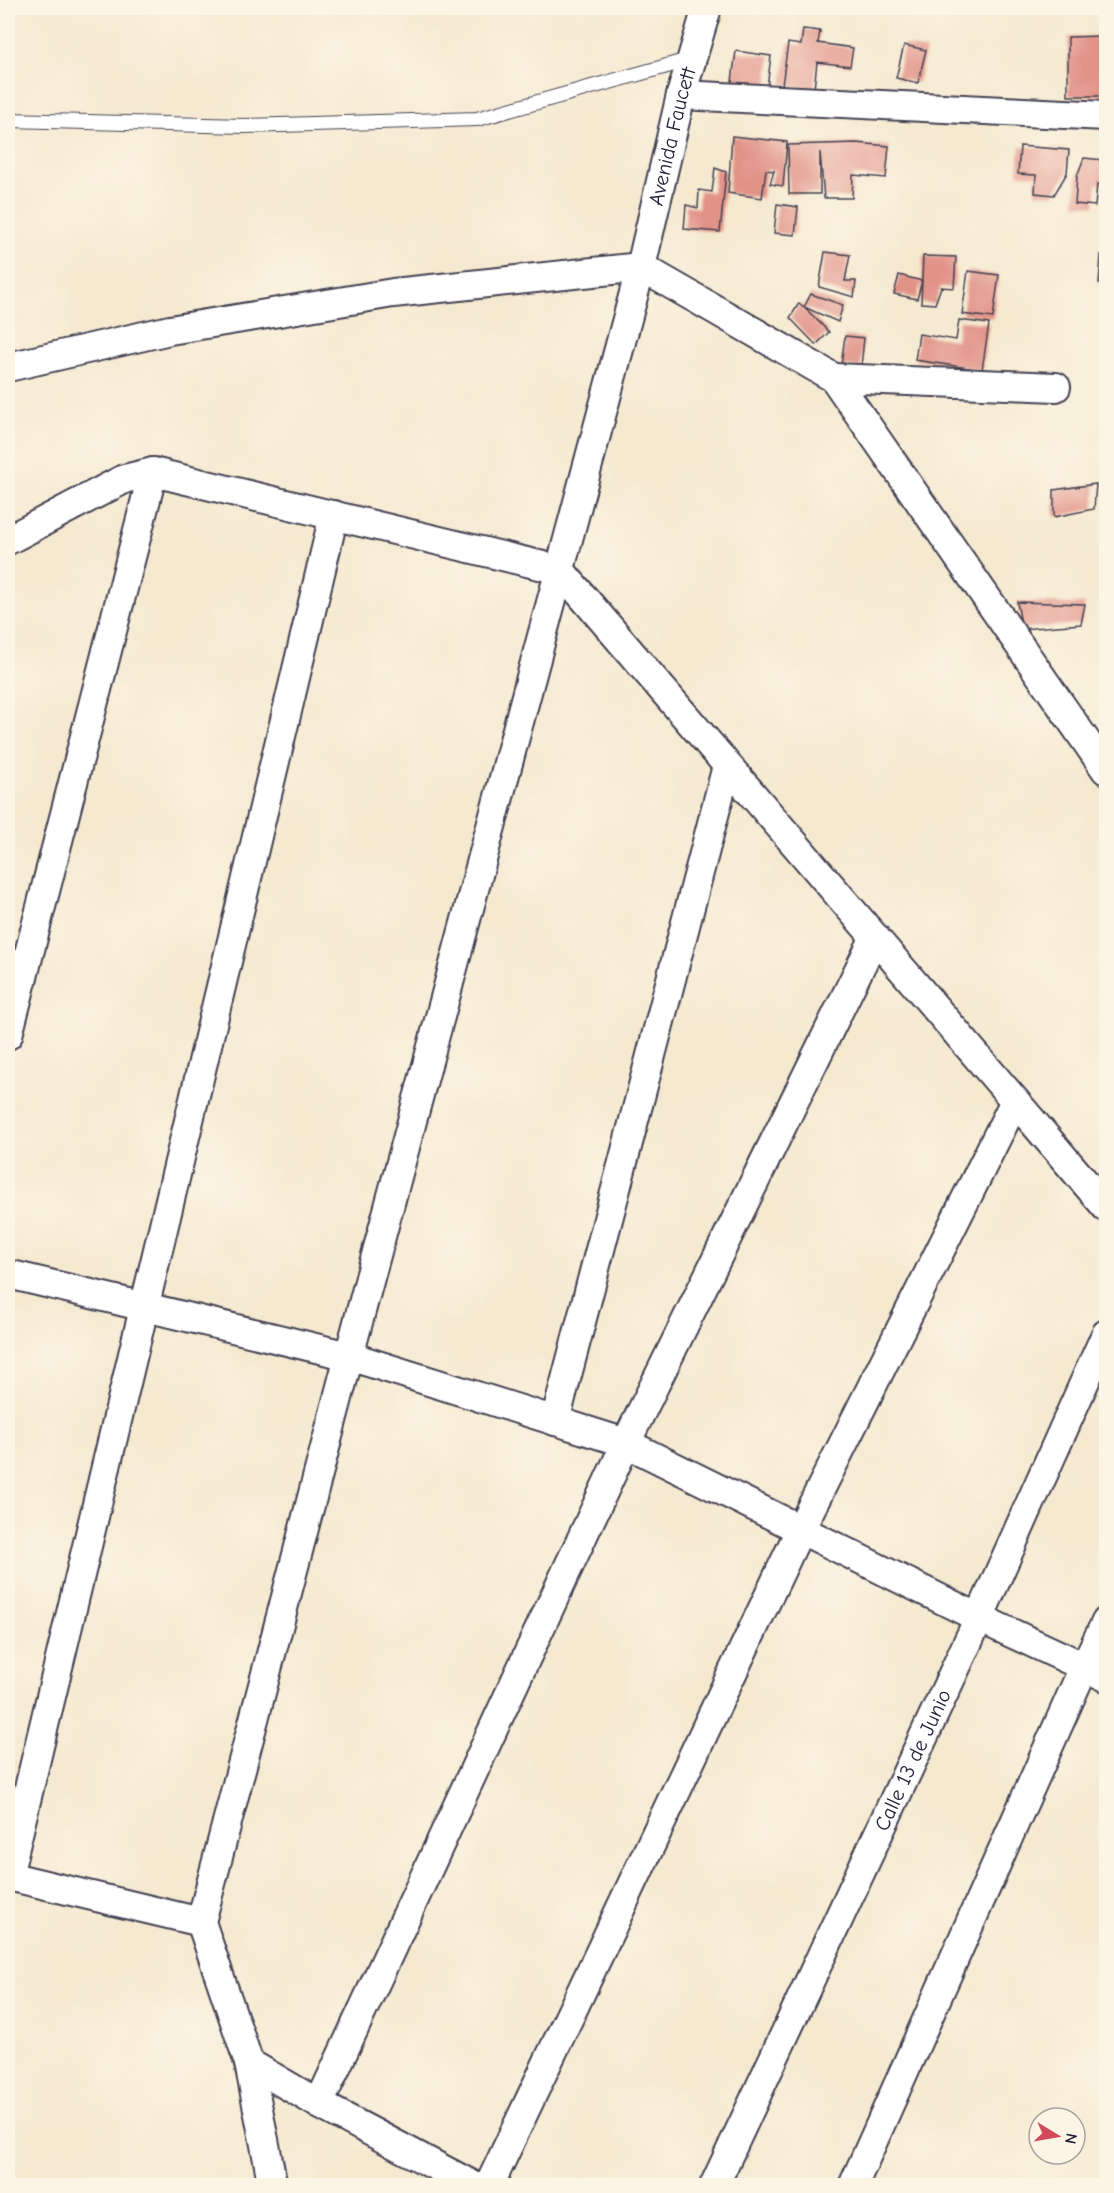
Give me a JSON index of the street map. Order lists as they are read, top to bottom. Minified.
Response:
{"streets":{"street":["Avenida Faucett","Calle 13 de Junio"]},"north":"right"}
